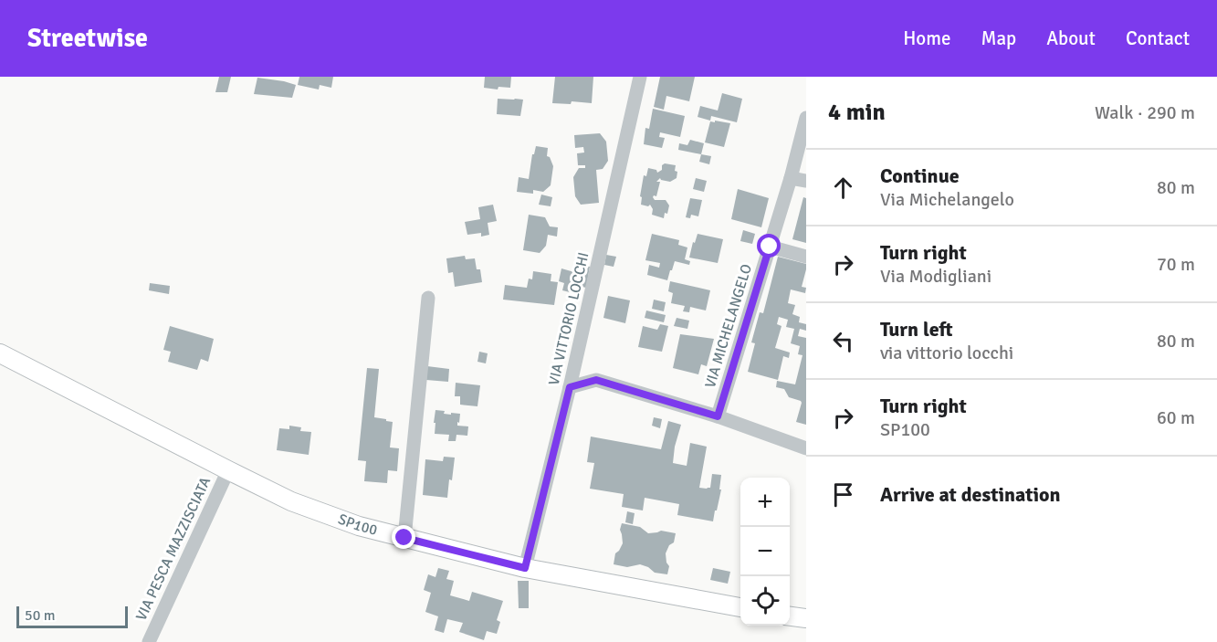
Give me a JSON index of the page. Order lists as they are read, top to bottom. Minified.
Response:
{"streets":{"main road":["SP100"],"street":["VIA VITTORIO LOCCHI","VIA MICHELANGELO","VIA PESCA MAZZISCIATA"]},"crossings":[["VIA VITTORIO LOCCHI","SP100"],["SP100","VIA PESCA MAZZISCIATA"]],"scale_bar":"50 m","page":{"header":"Streetwise","nav":["Home","Map","About","Contact"],"heading":["4 min","Walk · 290 m"],"list":[["Continue","Via Michelangelo","80 m"],["Turn right","Via Modigliani","70 m"],["Turn left","via vittorio locchi","80 m"],["Turn right","SP100","60 m"],"Arrive at destination"],"map_buttons":["+","−"],"scale":"50 m"}}
